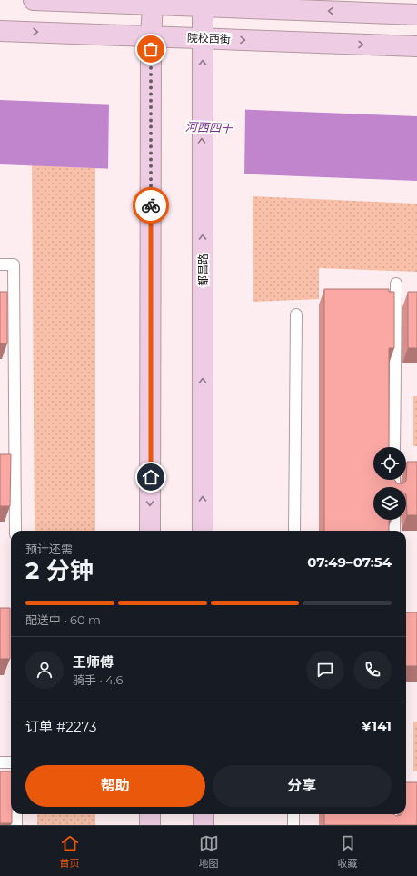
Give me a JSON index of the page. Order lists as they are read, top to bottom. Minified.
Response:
{"streets":{"main road":["院校西街","都昌路"]},"crossings":[["院校西街","都昌路"]],"water":["河西四干"],"page":{"heading":["2 分钟","预计还需","07:49–07:54"],"panel":["王师傅","骑手 · 4.6","订单 #2273","¥141"],"bar":"配送中 · 60 m","buttons":["帮助","分享"],"tabs":["首页","地图","收藏"]}}
